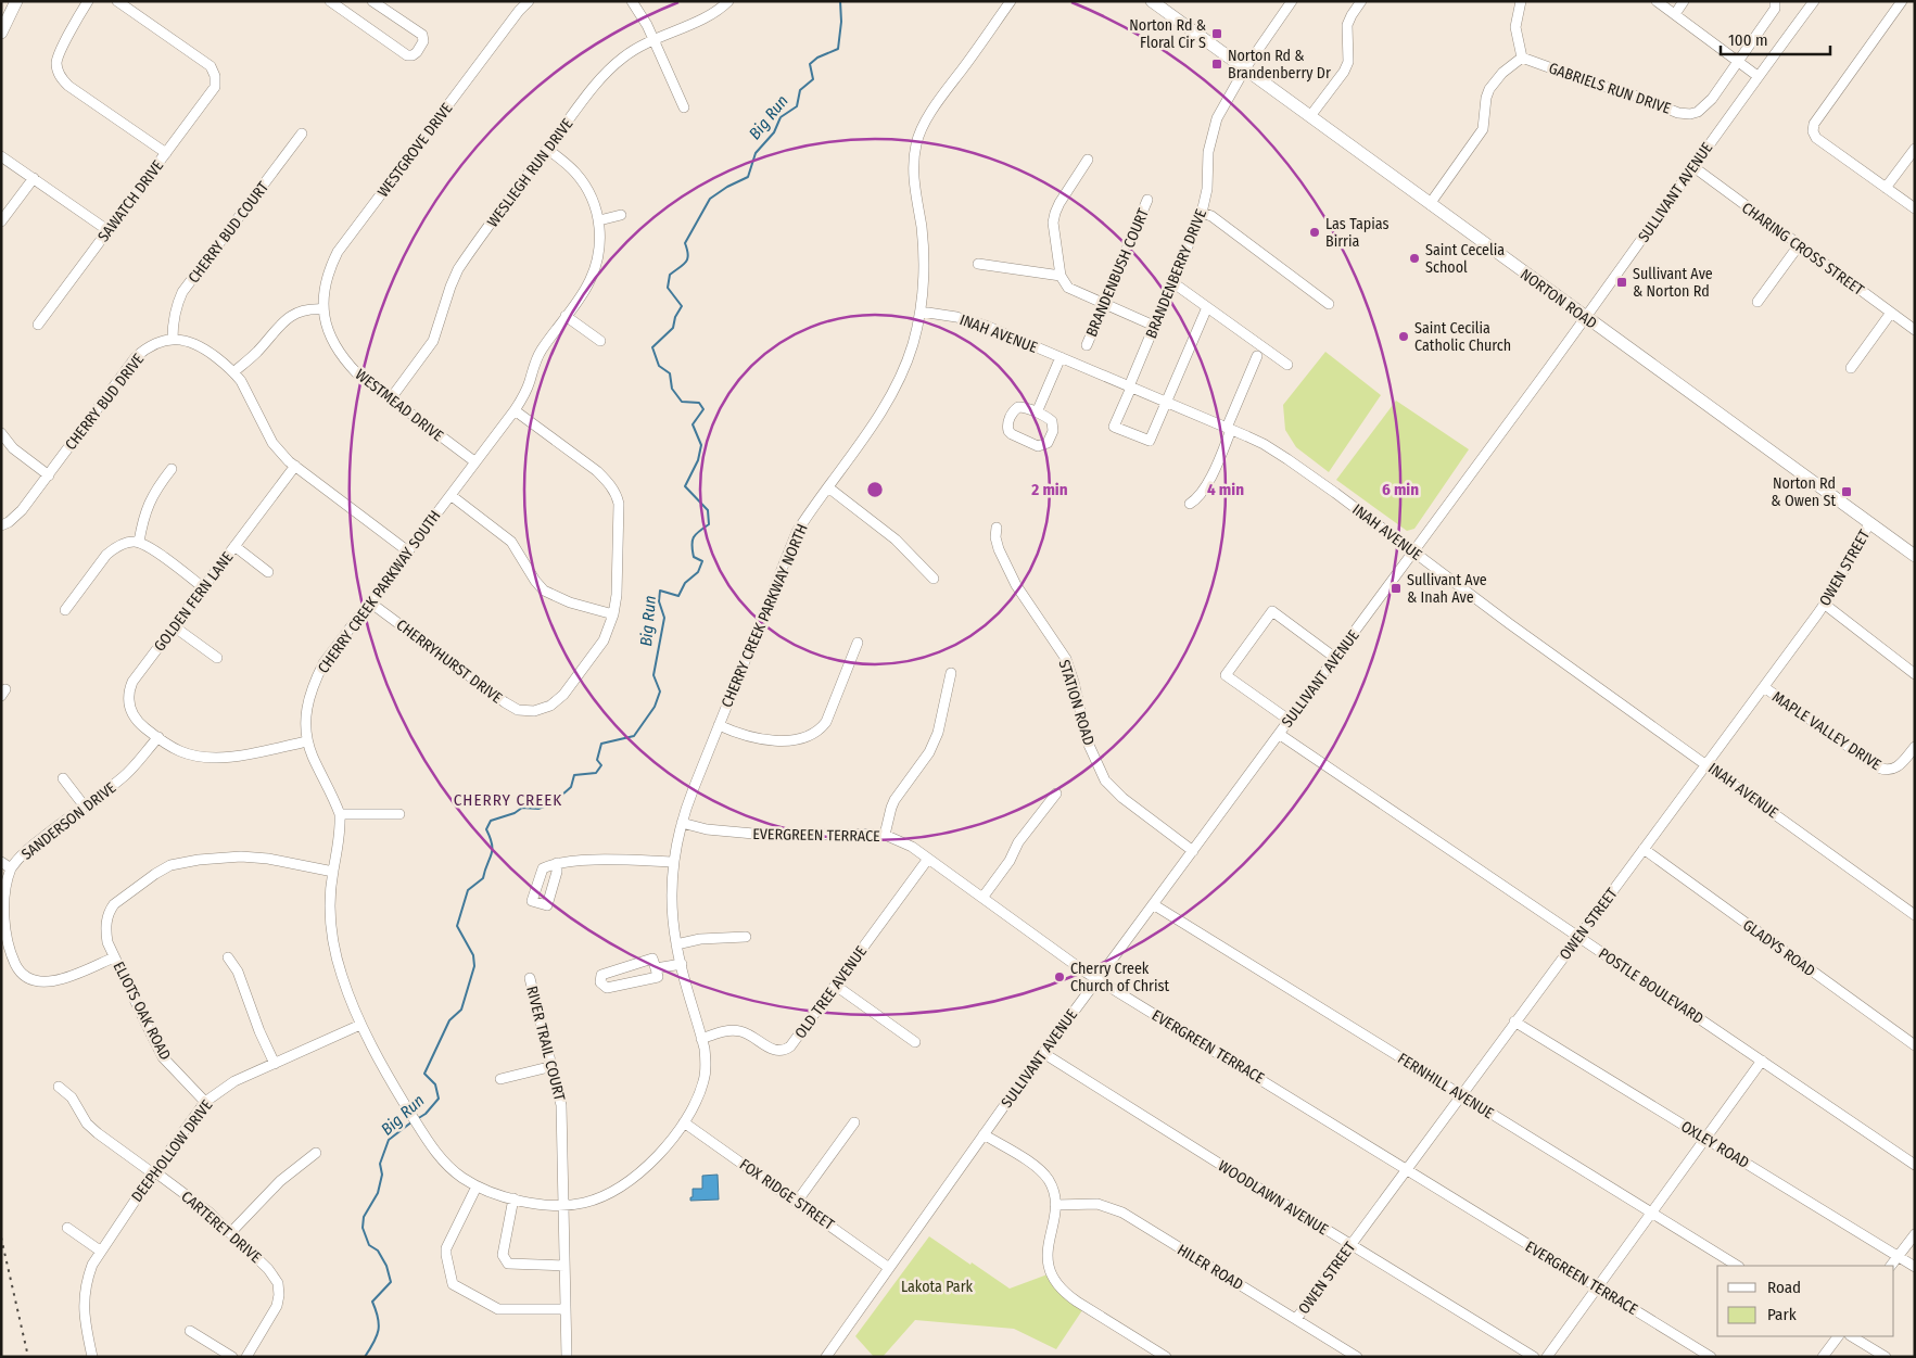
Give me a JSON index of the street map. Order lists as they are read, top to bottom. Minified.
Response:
{"streets":{"main road":["NORTON ROAD"],"street":["GABRIELS RUN DRIVE","WESTGROVE DRIVE","WESLIEGH RUN DRIVE","SULLIVANT AVENUE","SAWATCH DRIVE","CHERRY BUD COURT","CHARING CROSS STREET","BRANDENBUSH COURT","BRANDENBERRY DRIVE","INAH AVENUE","CHERRY BUD DRIVE","WESTMEAD DRIVE","OWEN STREET","CHERRY CREEK PARKWAY SOUTH","GOLDEN FERN LANE","CHERRY CREEK PARKWAY NORTH","CHERRYHURST DRIVE","STATION ROAD","MAPLE VALLEY DRIVE","SANDERSON DRIVE","EVERGREEN TERRACE","GLADYS ROAD","POSTLE BOULEVARD","OLD TREE AVENUE","ELIOTS OAK ROAD","RIVER TRAIL COURT","FERNHILL AVENUE","OXLEY ROAD","DEEPHOLLOW DRIVE","FOX RIDGE STREET","WOODLAWN AVENUE","CARTERET DRIVE","HILER ROAD"]},"crossings":[["WESTGROVE DRIVE","WESTMEAD DRIVE"],["WESLIEGH RUN DRIVE","WESTMEAD DRIVE"],["WESLIEGH RUN DRIVE","CHERRY CREEK PARKWAY SOUTH"],["SULLIVANT AVENUE","CHARING CROSS STREET"],["SULLIVANT AVENUE","NORTON ROAD"],["SULLIVANT AVENUE","INAH AVENUE"],["SULLIVANT AVENUE","STATION ROAD"],["SULLIVANT AVENUE","EVERGREEN TERRACE"],["SULLIVANT AVENUE","POSTLE BOULEVARD"],["SULLIVANT AVENUE","FERNHILL AVENUE"],["SULLIVANT AVENUE","FOX RIDGE STREET"],["SULLIVANT AVENUE","WOODLAWN AVENUE"],["CHERRY BUD COURT","CHERRY BUD DRIVE"],["BRANDENBERRY DRIVE","NORTON ROAD"],["BRANDENBERRY DRIVE","INAH AVENUE"],["NORTON ROAD","OWEN STREET"],["INAH AVENUE","OWEN STREET"],["INAH AVENUE","CHERRY CREEK PARKWAY NORTH"],["WESTMEAD DRIVE","CHERRY CREEK PARKWAY SOUTH"],["OWEN STREET","MAPLE VALLEY DRIVE"],["OWEN STREET","EVERGREEN TERRACE"],["OWEN STREET","GLADYS ROAD"],["OWEN STREET","POSTLE BOULEVARD"],["OWEN STREET","FERNHILL AVENUE"],["OWEN STREET","OXLEY ROAD"],["OWEN STREET","WOODLAWN AVENUE"],["OWEN STREET","HILER ROAD"],["CHERRY CREEK PARKWAY SOUTH","CHERRY CREEK PARKWAY NORTH"],["CHERRY CREEK PARKWAY SOUTH","CHERRYHURST DRIVE"],["CHERRY CREEK PARKWAY SOUTH","ELIOTS OAK ROAD"],["CHERRY CREEK PARKWAY SOUTH","RIVER TRAIL COURT"],["CHERRY CREEK PARKWAY SOUTH","DEEPHOLLOW DRIVE"],["GOLDEN FERN LANE","SANDERSON DRIVE"],["CHERRY CREEK PARKWAY NORTH","EVERGREEN TERRACE"],["CHERRY CREEK PARKWAY NORTH","OLD TREE AVENUE"],["CHERRY CREEK PARKWAY NORTH","RIVER TRAIL COURT"],["CHERRY CREEK PARKWAY NORTH","FOX RIDGE STREET"],["SANDERSON DRIVE","ELIOTS OAK ROAD"],["EVERGREEN TERRACE","OLD TREE AVENUE"],["ELIOTS OAK ROAD","DEEPHOLLOW DRIVE"],["DEEPHOLLOW DRIVE","CARTERET DRIVE"]],"districts":["CHERRY CREEK"],"water":["Big Run"],"parks":["Lakota Park"],"places":{"transit":["Norton Rd & Floral Cir S","Norton Rd & Brandenberry Dr","Sullivant Ave & Norton Rd","Norton Rd & Owen St","Sullivant Ave & Inah Ave"],"other":["Las Tapias Birria","Saint Cecelia School","Saint Cecilia Catholic Church","Cherry Creek Church of Christ"]},"legend":["Road","Park"],"scale_bar":"100 m","rings":["2 min","4 min","6 min"]}
